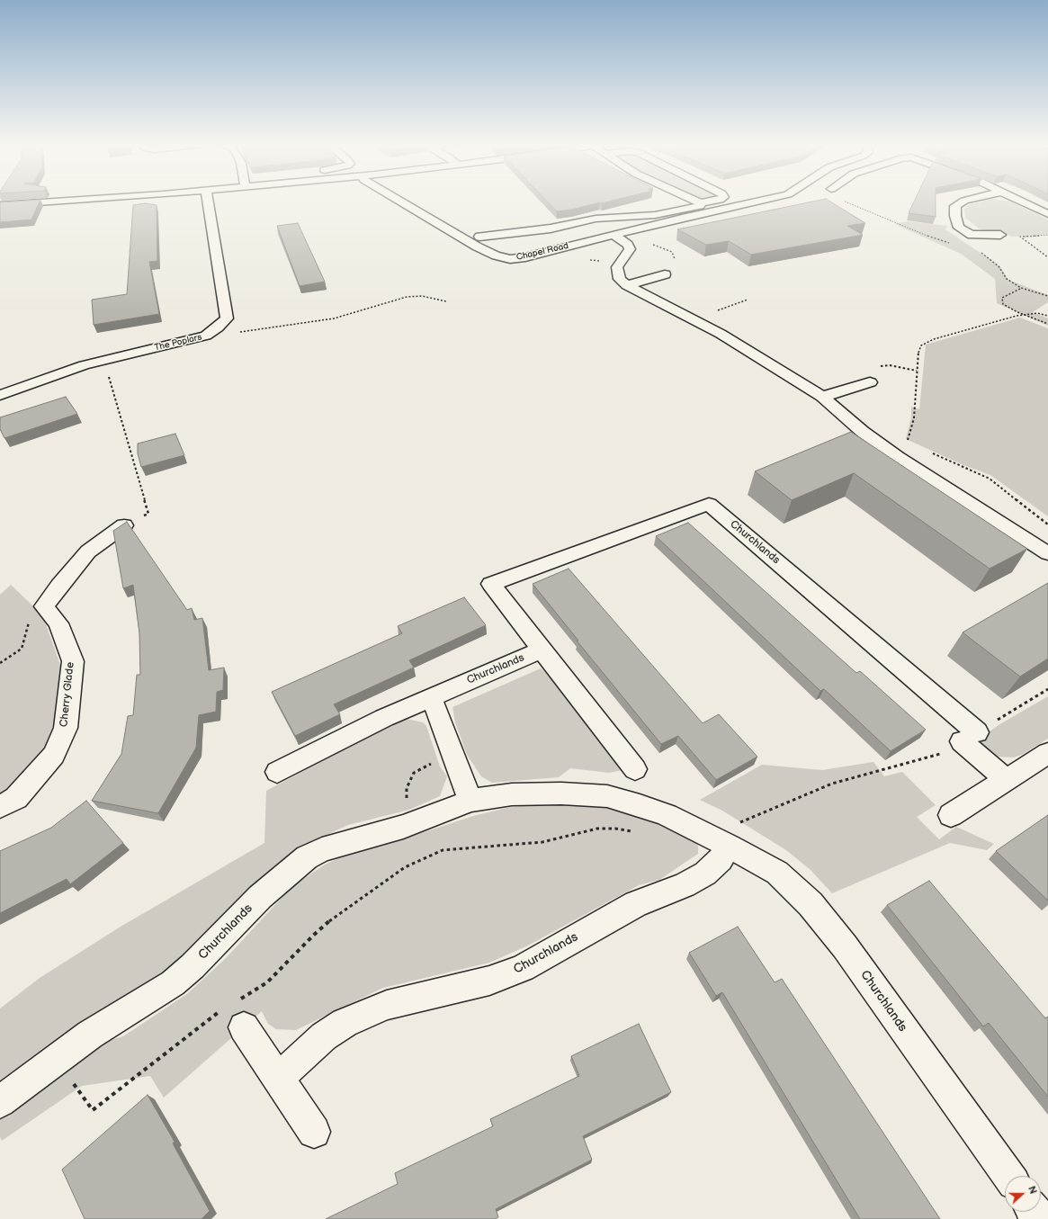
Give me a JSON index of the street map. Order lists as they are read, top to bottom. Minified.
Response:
{"streets":{"street":["Chapel Road","The Poplars","Churchlands","Cherry Glade"]},"north":"right"}
